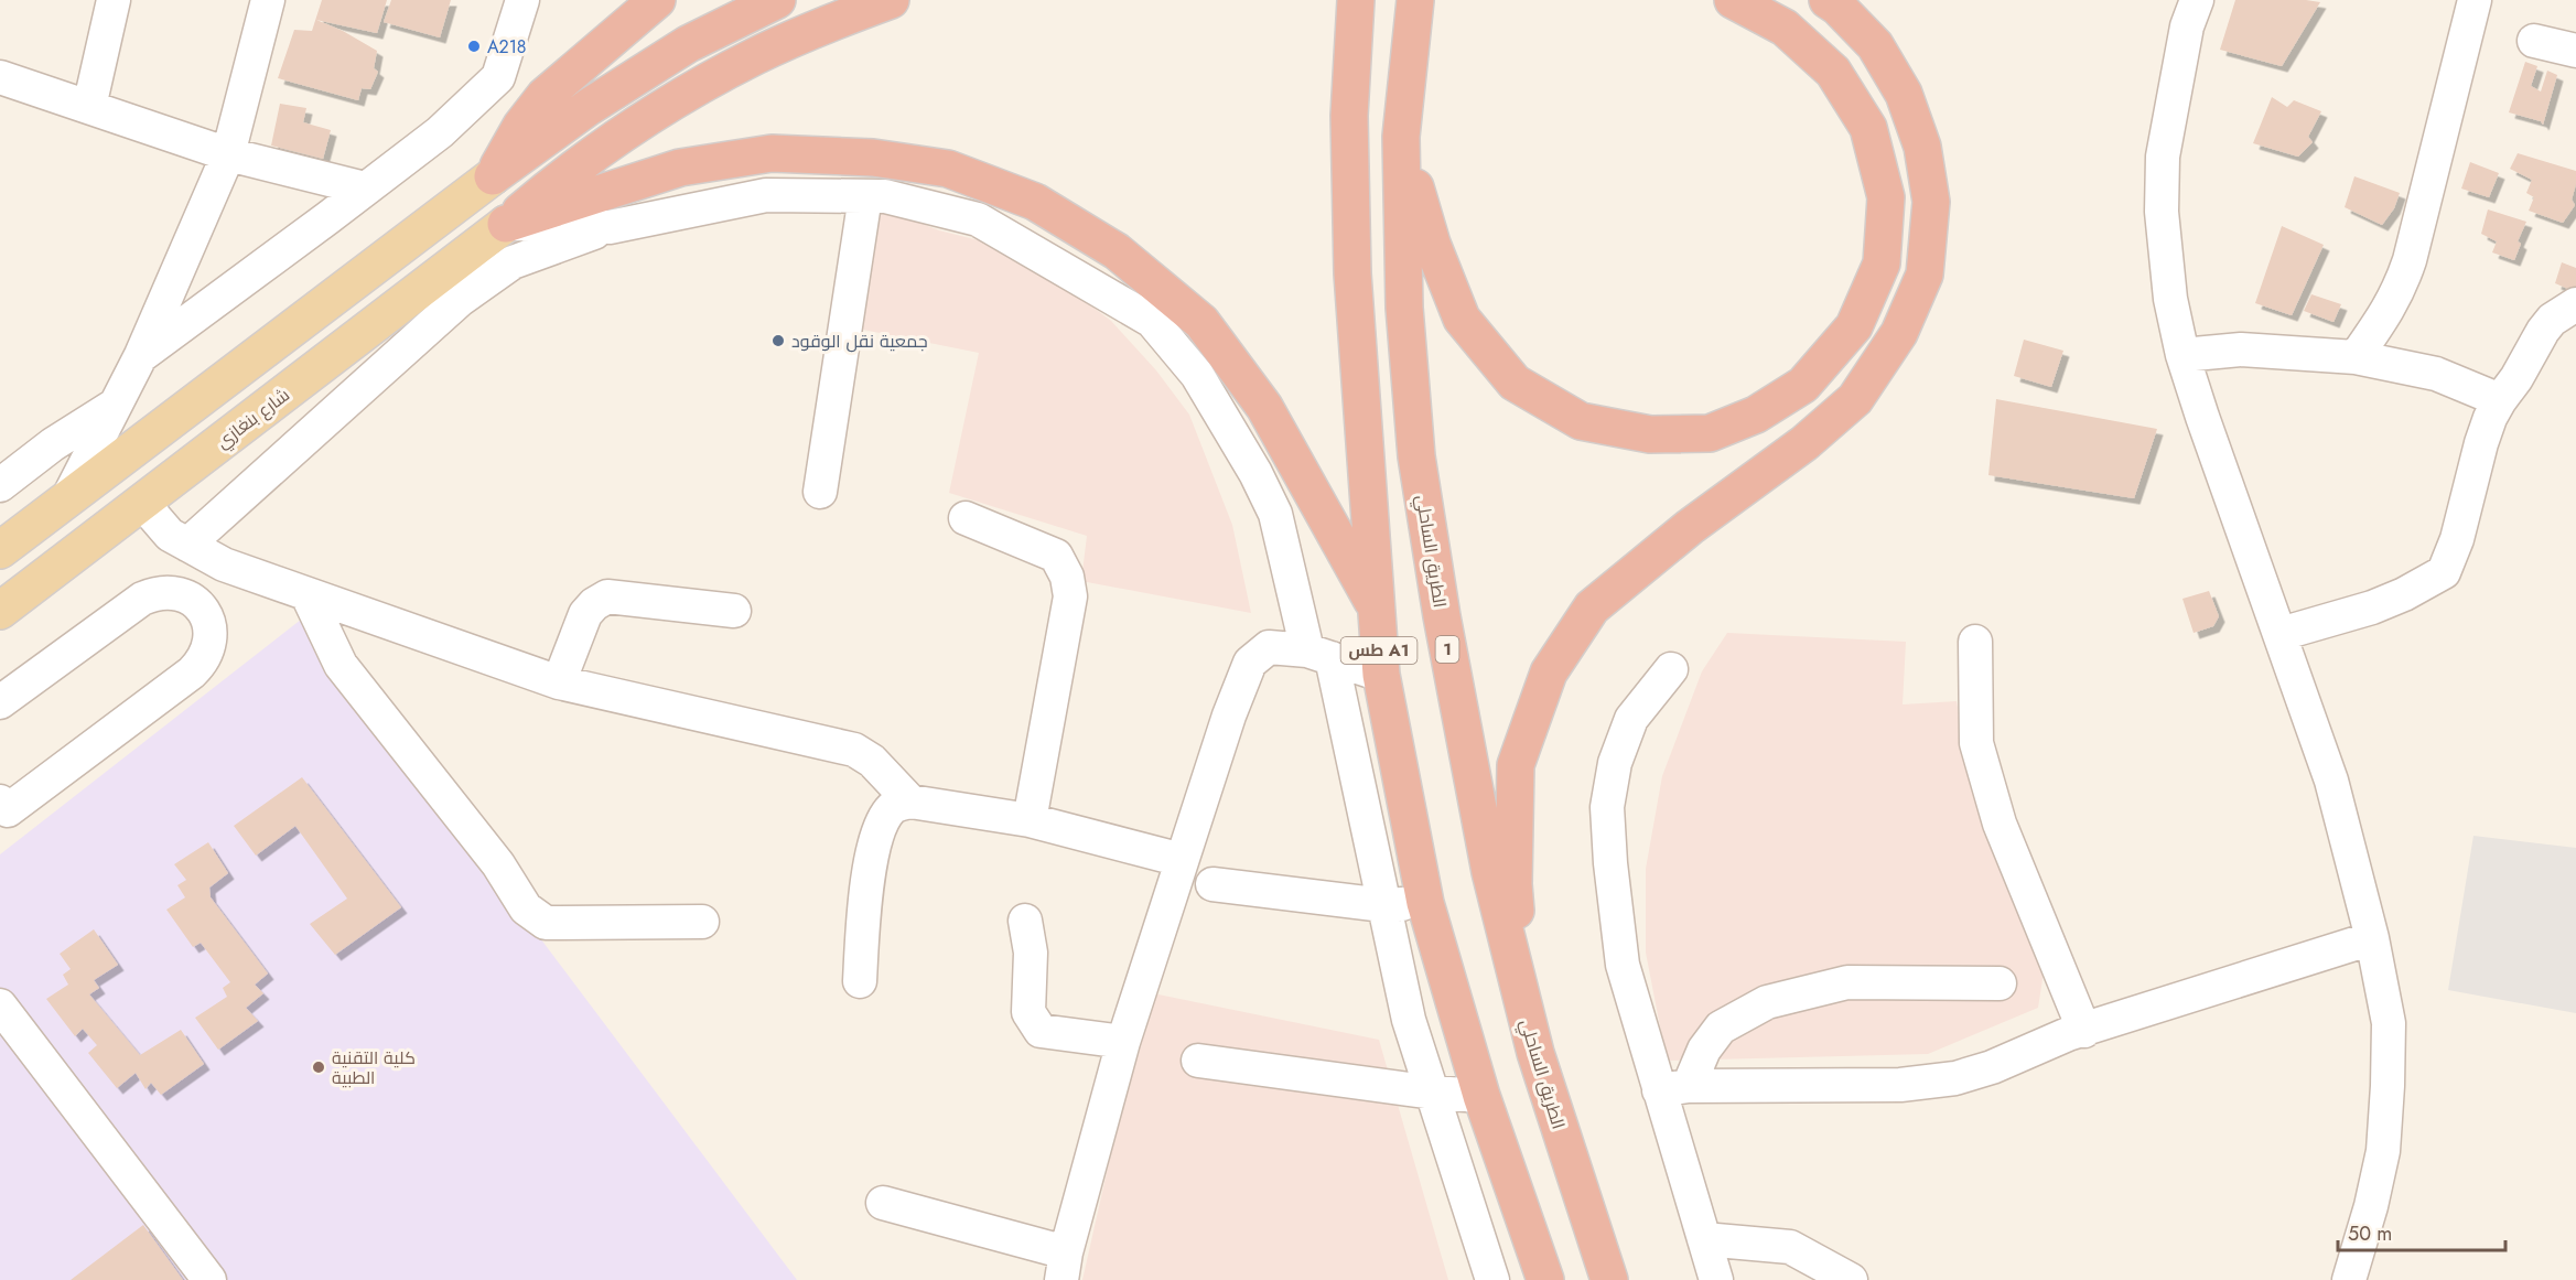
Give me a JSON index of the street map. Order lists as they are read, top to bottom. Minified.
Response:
{"streets":{"highway":["الطريق الساحلي","1","طس A1"],"main road":["شارع بنغازي"]},"places":["A218","جمعية نقل الوقود","كلية التقنية الطبية"],"scale_bar":"50 m"}
